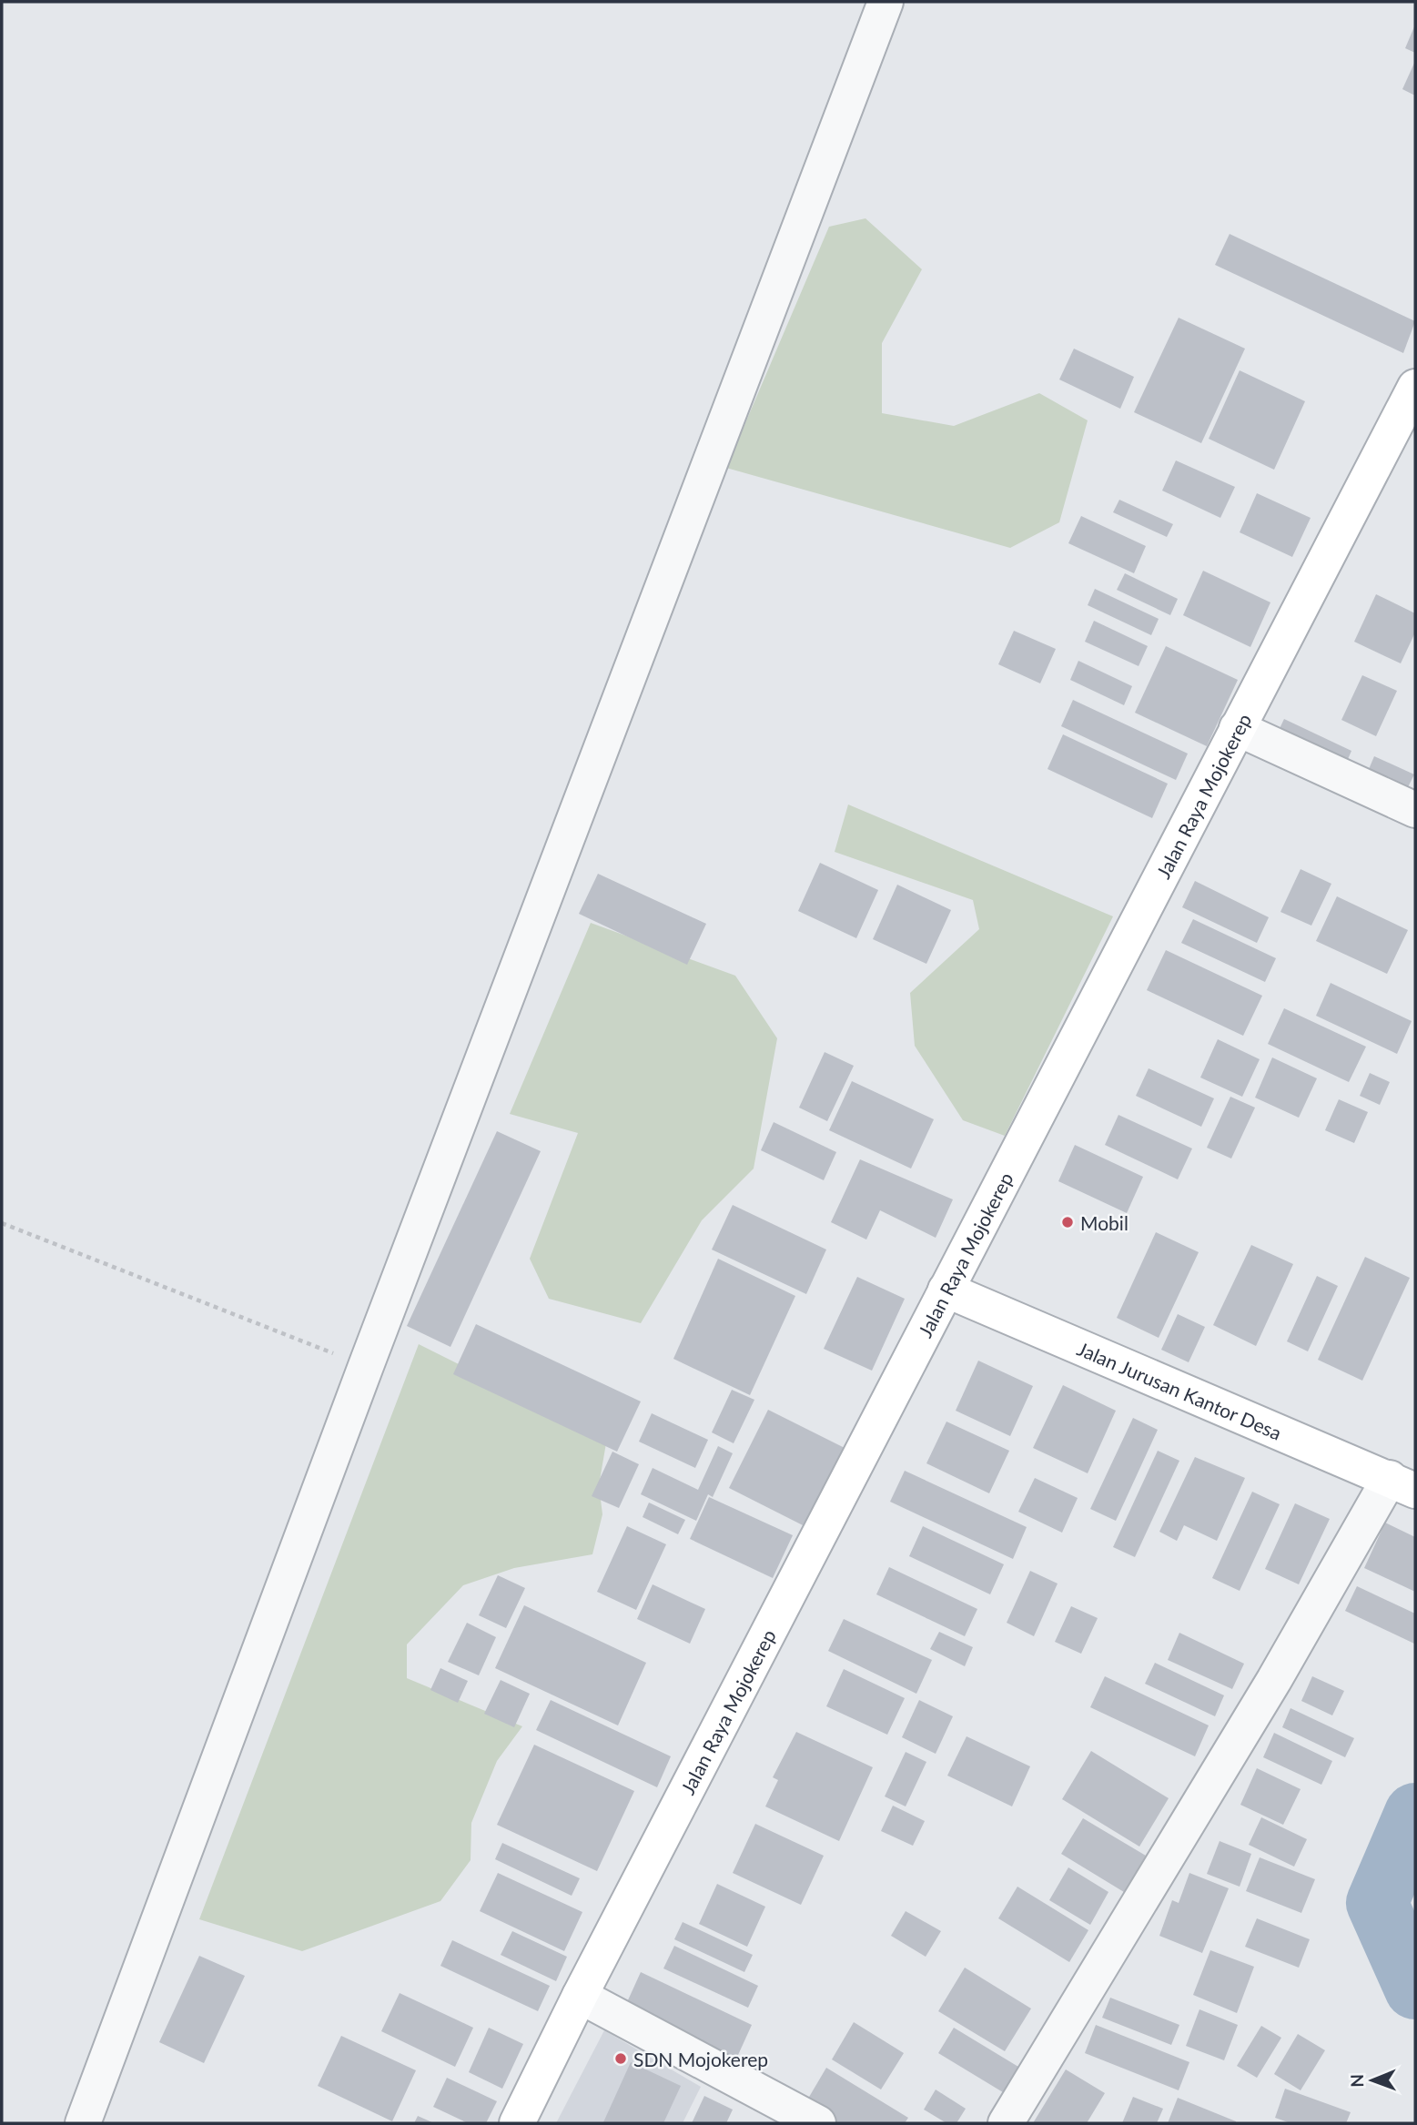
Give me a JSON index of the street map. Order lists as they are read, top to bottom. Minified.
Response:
{"streets":{"main road":["Jalan Raya Mojokerep","Jalan Jurusan Kantor Desa"]},"crossings":[["Jalan Raya Mojokerep","Jalan Jurusan Kantor Desa"]],"places":["Mobil","SDN Mojokerep"],"north":"left"}
